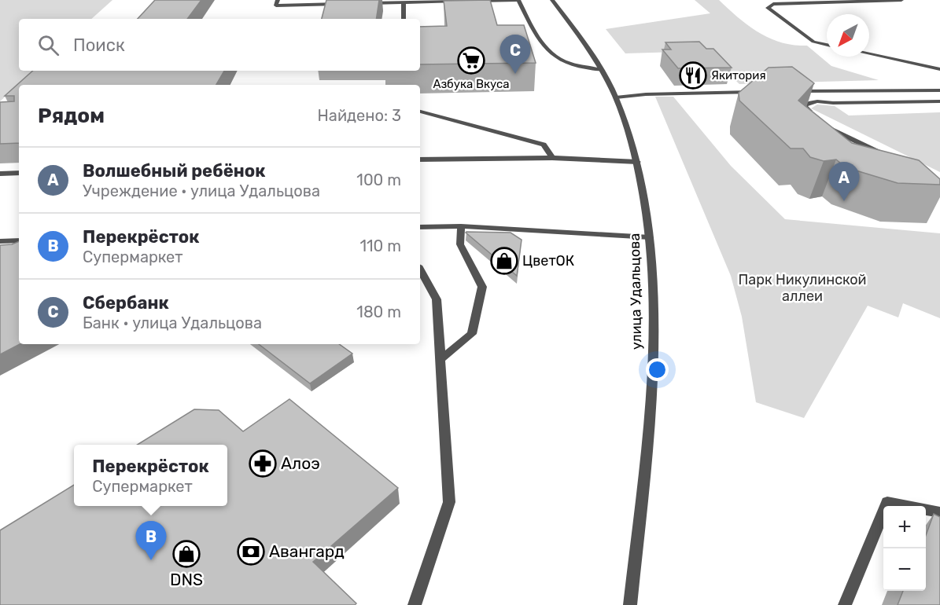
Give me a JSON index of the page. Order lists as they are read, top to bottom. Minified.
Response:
{"streets":{"street":["улица Удальцова"]},"parks":["Парк Никулинской аллеи"],"places":{"supermarket":["Азбука Вкуса"],"restaurant":["Якитория"],"shop":["ЦветОК","DNS"],"pharmacy":["Алоэ"],"bank":["Авангард"]},"north":"bottom left","page":{"search":"Поиск","pins":["C","A","B"],"heading":["Рядом","Найдено: 3"],"list":[{"mark":"A","name":"Волшебный ребёнок","note":"Учреждение · улица Удальцова","value":"100 m"},{"mark":"B","name":"Перекрёсток","note":"Супермаркет","value":"110 m"},{"mark":"C","name":"Сбербанк","note":"Банк · улица Удальцова","value":"180 m"}],"popup":["Перекрёсток","Супермаркет"],"map_buttons":["+","−"]}}
